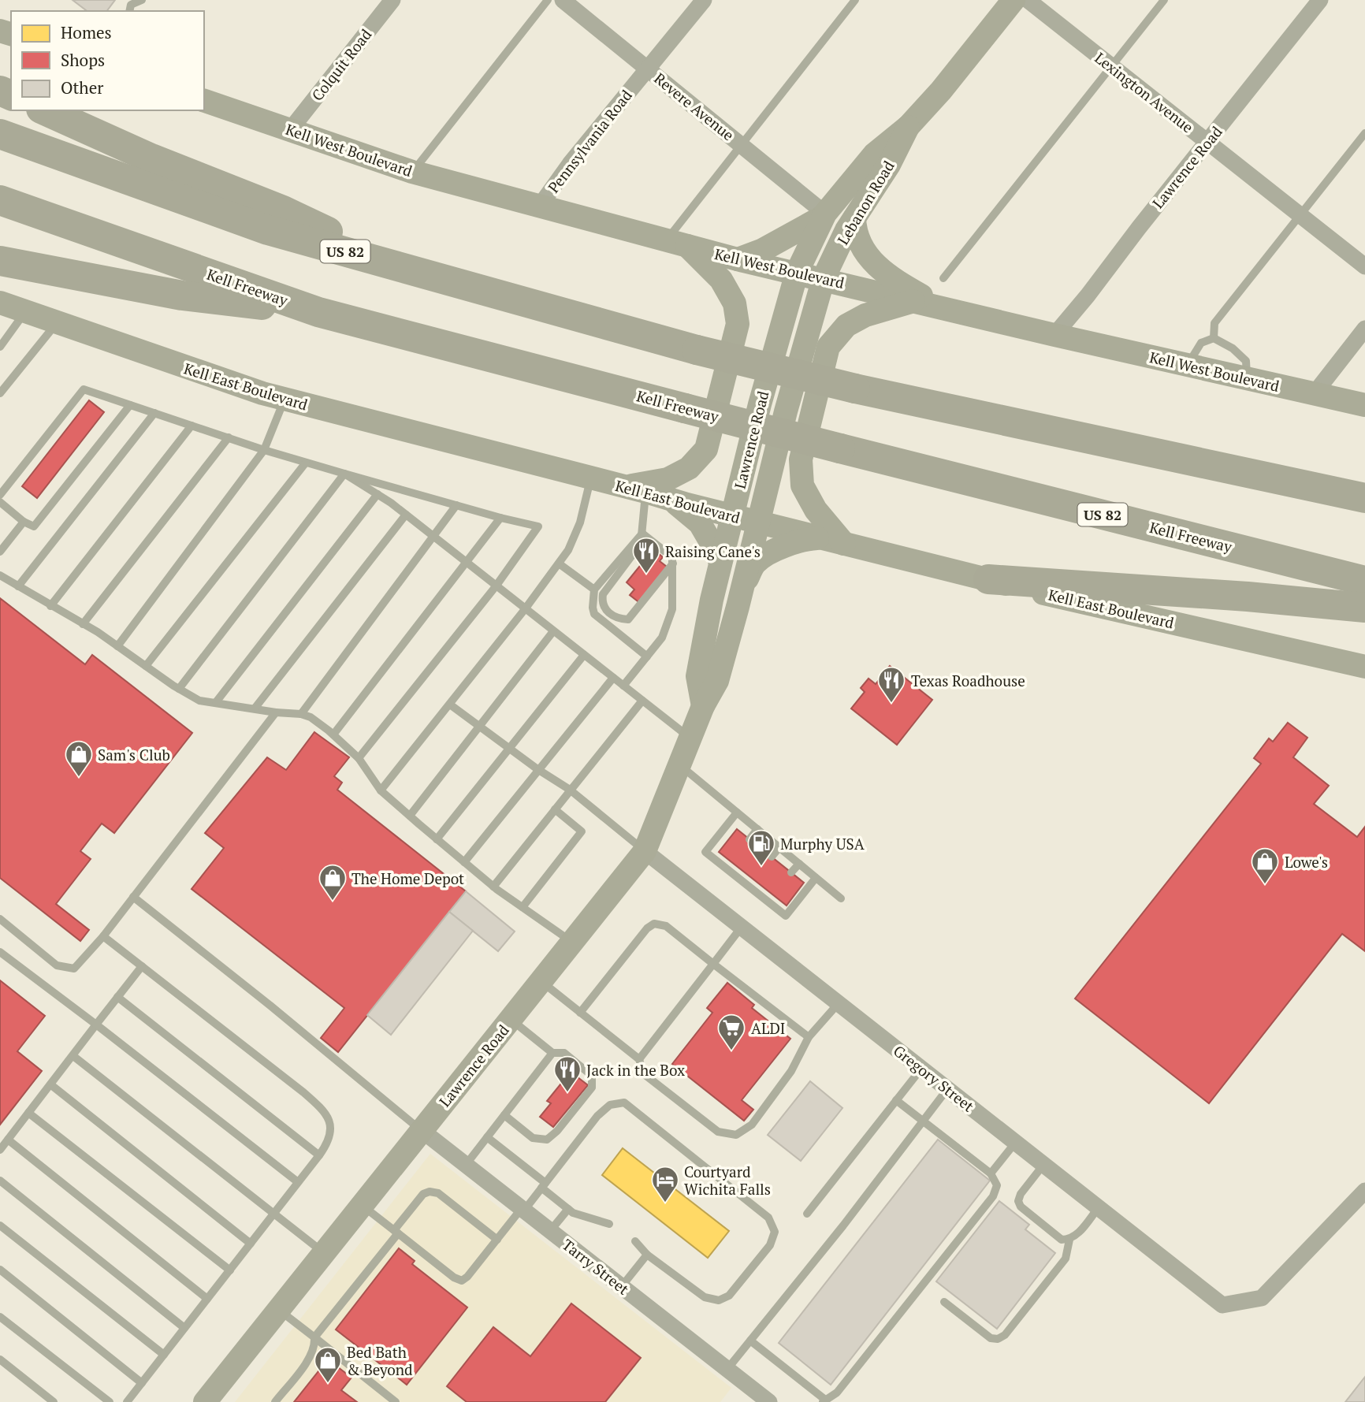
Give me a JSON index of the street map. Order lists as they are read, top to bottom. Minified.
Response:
{"streets":{"highway":["US 82","Kell Freeway"],"main road":["Kell West Boulevard","Lawrence Road","Lebanon Road","Kell East Boulevard"],"street":["Colquit Road","Lexington Avenue","Revere Avenue","Pennsylvania Road","Gregory Street","Tarry Street"]},"crossings":[["Colquit Road","Kell West Boulevard"],["Lexington Avenue","Lawrence Road"],["Revere Avenue","Pennsylvania Road"],["Revere Avenue","Lebanon Road"],["Pennsylvania Road","Kell West Boulevard"],["Kell West Boulevard","Lawrence Road"],["Kell West Boulevard","Lebanon Road"],["Lawrence Road","Lebanon Road"],["Lawrence Road","Kell East Boulevard"],["Lawrence Road","Gregory Street"],["Lawrence Road","Tarry Street"]],"places":{"restaurant":["Raising Cane's","Texas Roadhouse","Jack in the Box"],"shop":["Sam's Club","Lowe's","The Home Depot","Bed Bath & Beyond"],"fuel station":["Murphy USA"],"supermarket":["ALDI"],"hotel":["Courtyard Wichita Falls"]},"legend":["Homes","Shops","Other"]}
